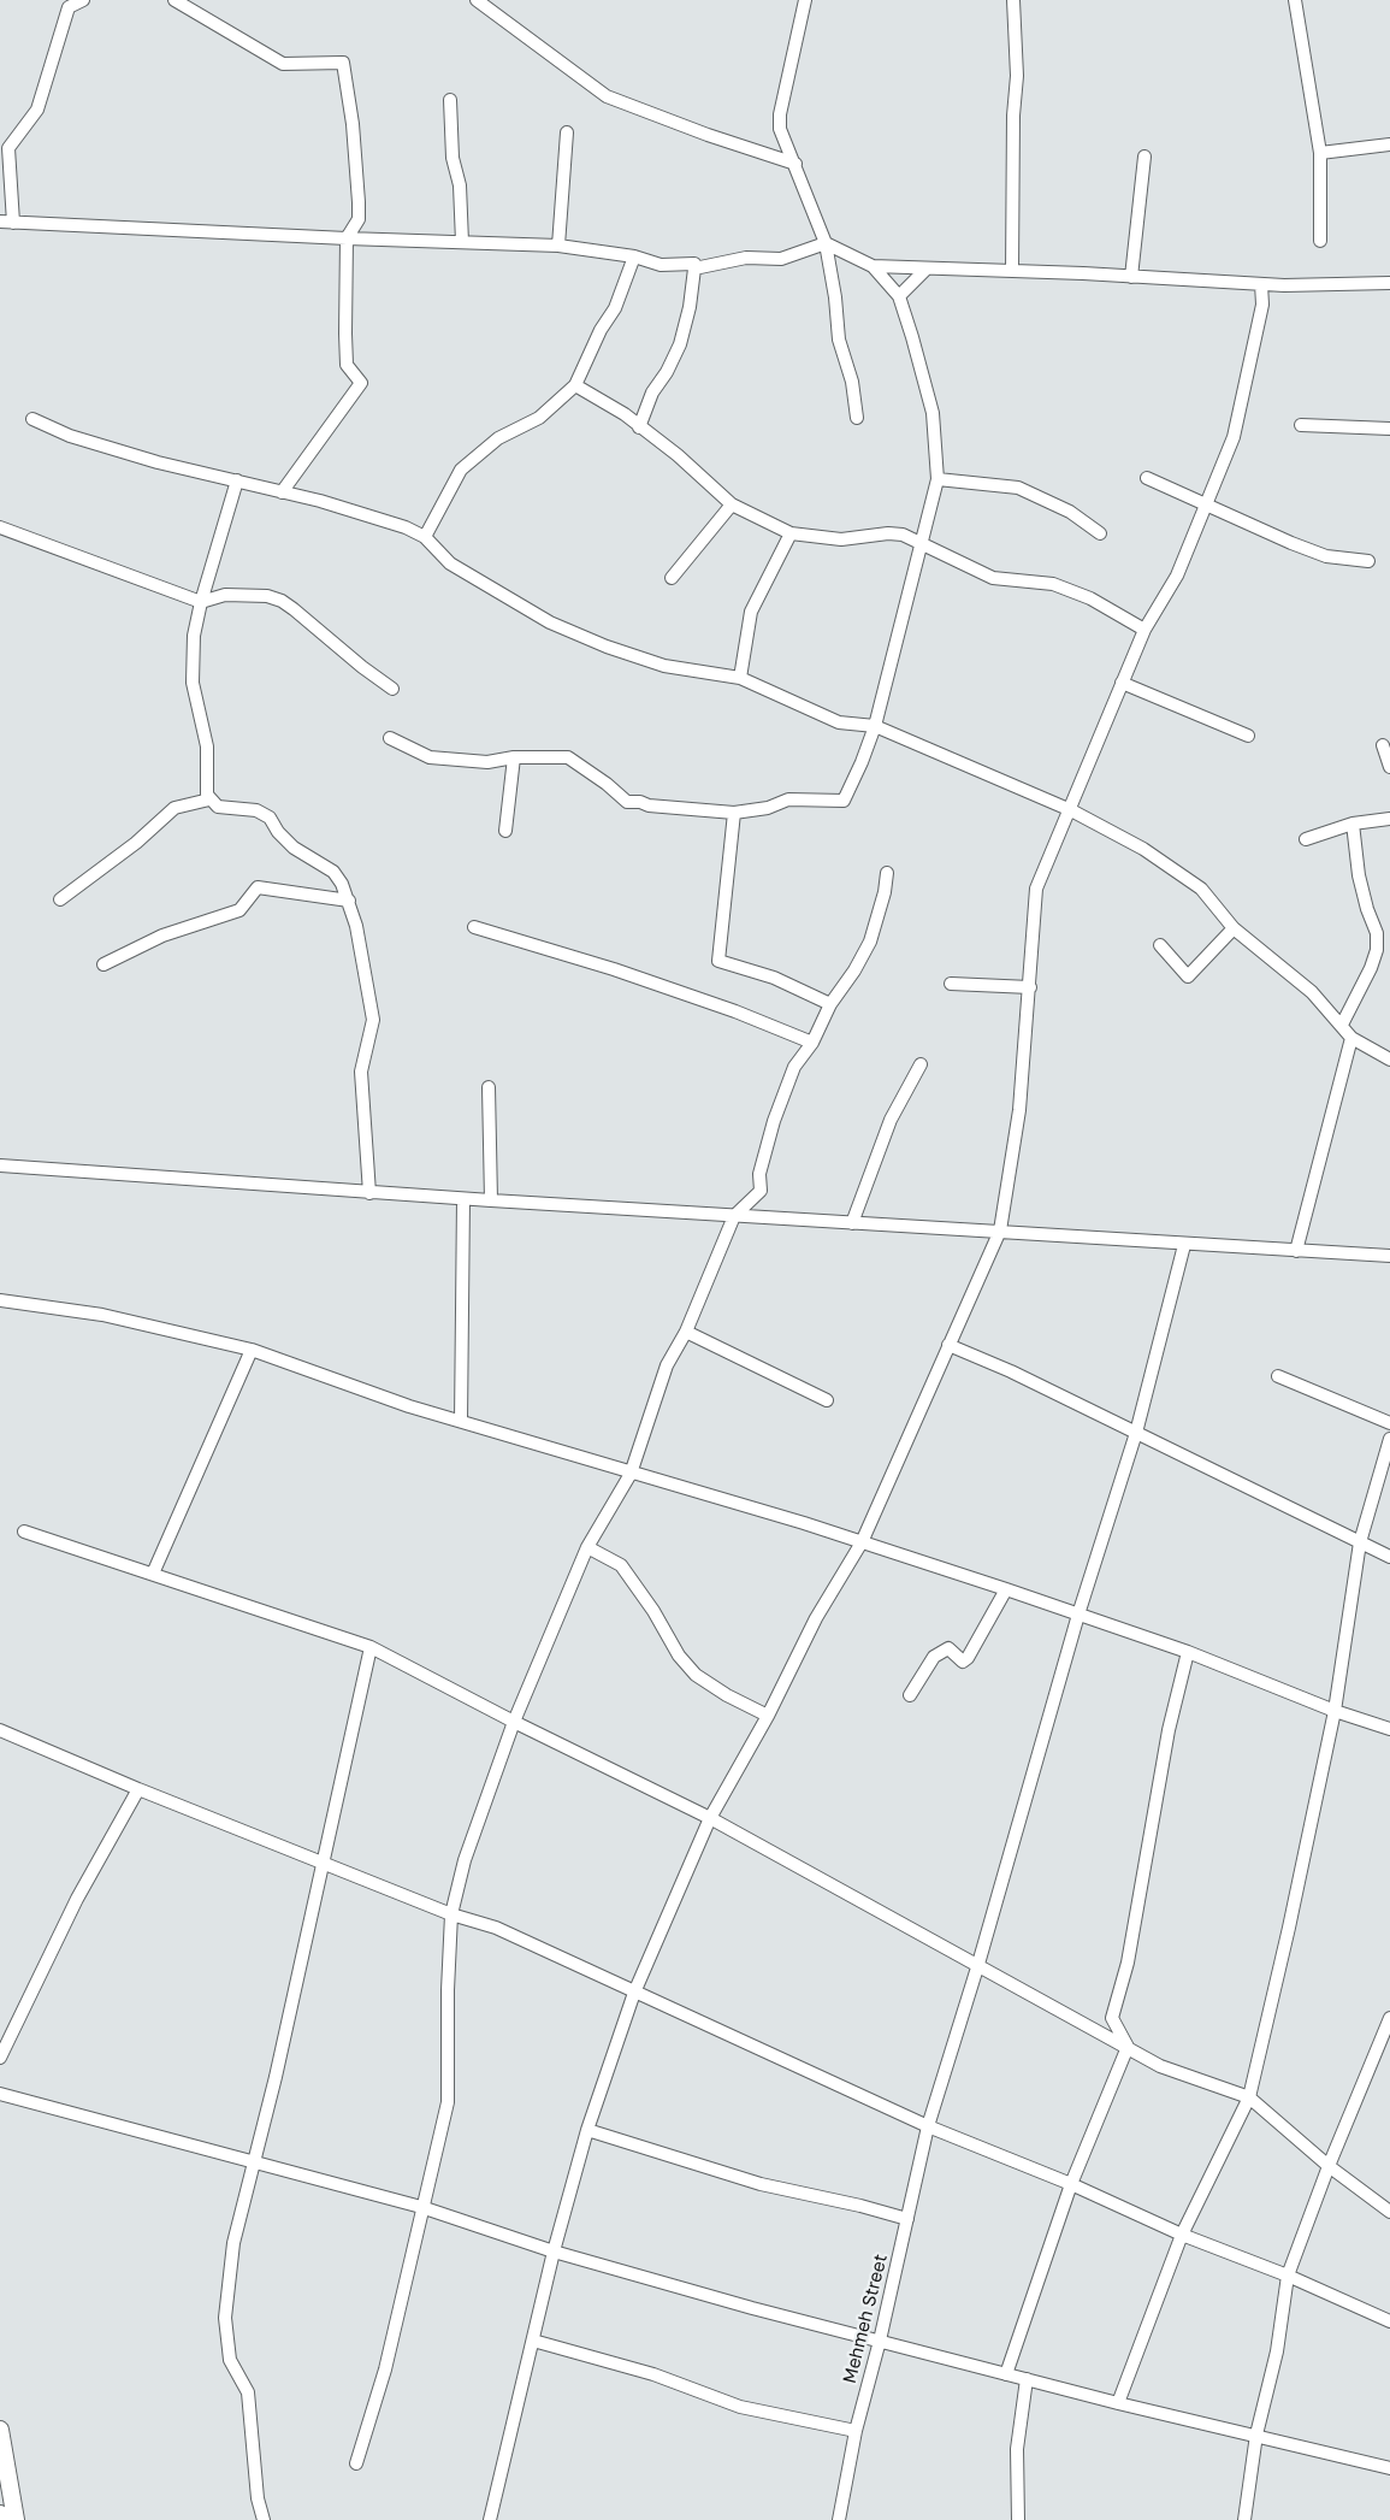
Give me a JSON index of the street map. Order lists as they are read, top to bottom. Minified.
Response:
{"streets":{"street":["Mehmeh Street"]}}
